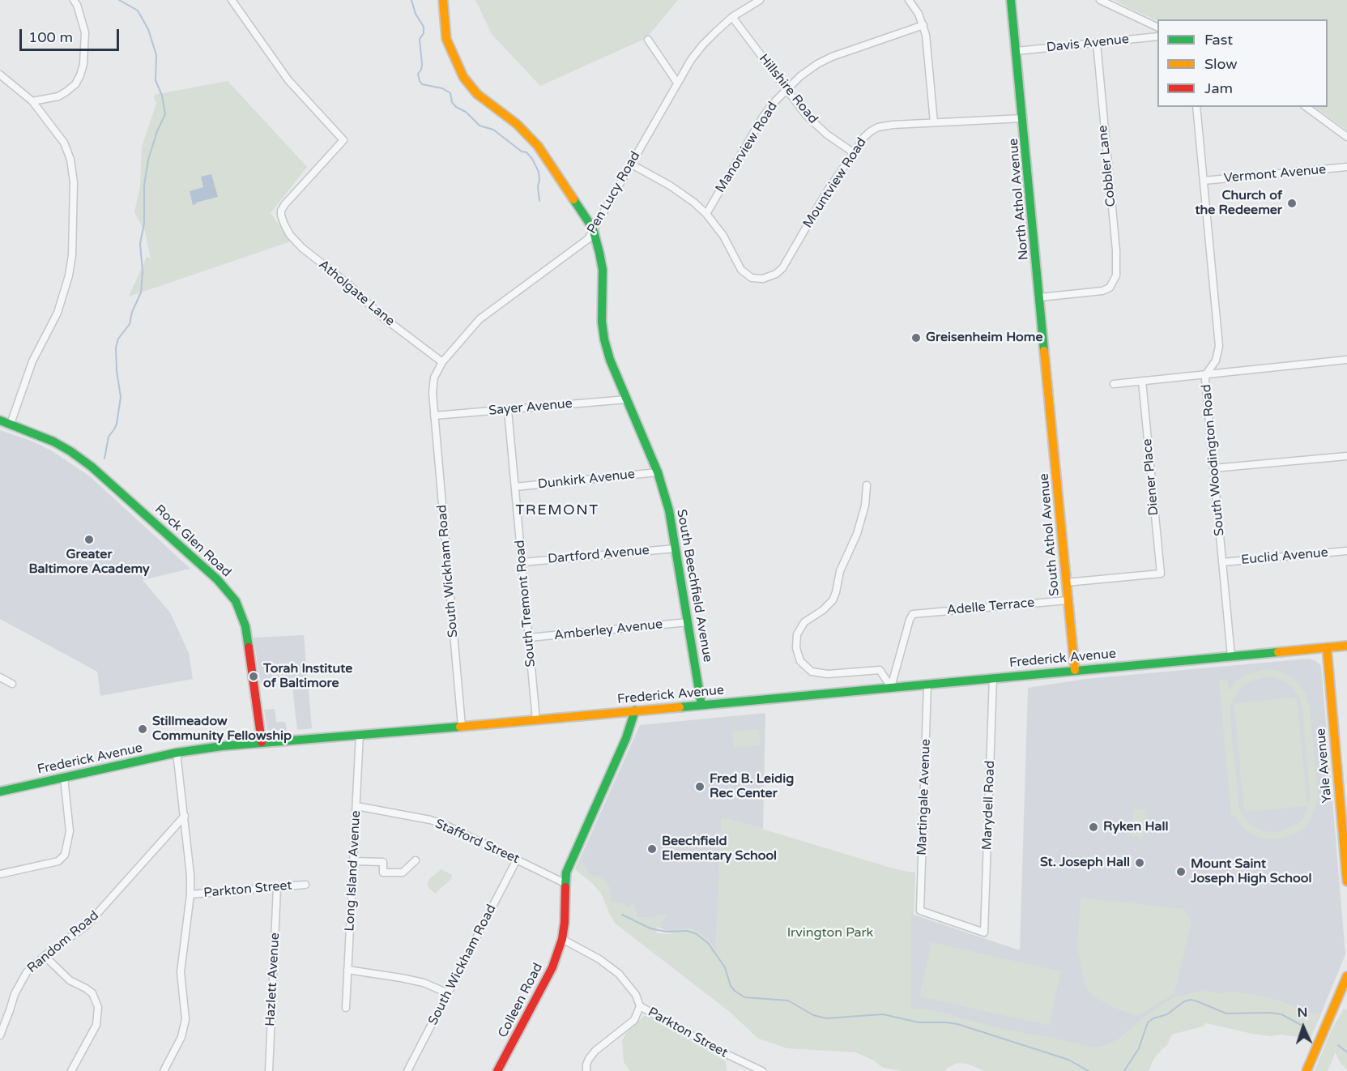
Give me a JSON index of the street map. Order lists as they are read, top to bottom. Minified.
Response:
{"streets":{"street":["Davis Avenue","Hillshire Road","Manorview Road","Cobbler Lane","Vermont Avenue","Mountview Road","Pen Lucy Road","North Athol Avenue","Atholgate Lane","Sayer Avenue","South Woodington Road","Diener Place","Dunkirk Avenue","South Athol Avenue","Rock Glen Road","Dartford Avenue","Euclid Avenue","South Wickham Road","South Beechfield Avenue","South Tremont Road","Adelle Terrace","Amberley Avenue","Frederick Avenue","Yale Avenue","Martingale Avenue","Marydell Road","Stafford Street","Long Island Avenue","Parkton Street","Random Road","Hazlett Avenue","Colleen Road"]},"crossings":[["Davis Avenue","Cobbler Lane"],["Davis Avenue","North Athol Avenue"],["Hillshire Road","Manorview Road"],["Hillshire Road","Mountview Road"],["Hillshire Road","Pen Lucy Road"],["Manorview Road","Mountview Road"],["Cobbler Lane","North Athol Avenue"],["Vermont Avenue","South Woodington Road"],["Mountview Road","North Athol Avenue"],["Pen Lucy Road","Atholgate Lane"],["Pen Lucy Road","Sayer Avenue"],["Pen Lucy Road","South Wickham Road"],["Pen Lucy Road","South Beechfield Avenue"],["North Athol Avenue","South Athol Avenue"],["Sayer Avenue","South Wickham Road"],["Sayer Avenue","South Beechfield Avenue"],["Sayer Avenue","South Tremont Road"],["South Woodington Road","Euclid Avenue"],["South Woodington Road","Frederick Avenue"],["Diener Place","South Athol Avenue"],["Dunkirk Avenue","South Beechfield Avenue"],["Dunkirk Avenue","South Tremont Road"],["South Athol Avenue","Adelle Terrace"],["South Athol Avenue","Frederick Avenue"],["Rock Glen Road","Frederick Avenue"],["Dartford Avenue","South Beechfield Avenue"],["Dartford Avenue","South Tremont Road"],["South Wickham Road","Frederick Avenue"],["South Wickham Road","Stafford Street"],["South Beechfield Avenue","Amberley Avenue"],["South Beechfield Avenue","Frederick Avenue"],["South Tremont Road","Amberley Avenue"],["South Tremont Road","Frederick Avenue"],["Adelle Terrace","Frederick Avenue"],["Frederick Avenue","Yale Avenue"],["Frederick Avenue","Martingale Avenue"],["Frederick Avenue","Marydell Road"],["Frederick Avenue","Long Island Avenue"],["Martingale Avenue","Marydell Road"],["Stafford Street","Long Island Avenue"],["Parkton Street","Hazlett Avenue"]],"districts":["TREMONT"],"parks":["Irvington Park"],"places":["Church of the Redeemer","Greisenheim Home","Greater Baltimore Academy","Torah Institute of Baltimore","Stillmeadow Community Fellowship","Fred B. Leidig Rec Center","Ryken Hall","Beechfield Elementary School","St. Joseph Hall","Mount Saint Joseph High School"],"legend":["Fast","Slow","Jam"],"scale_bar":"100 m","north":"top"}
